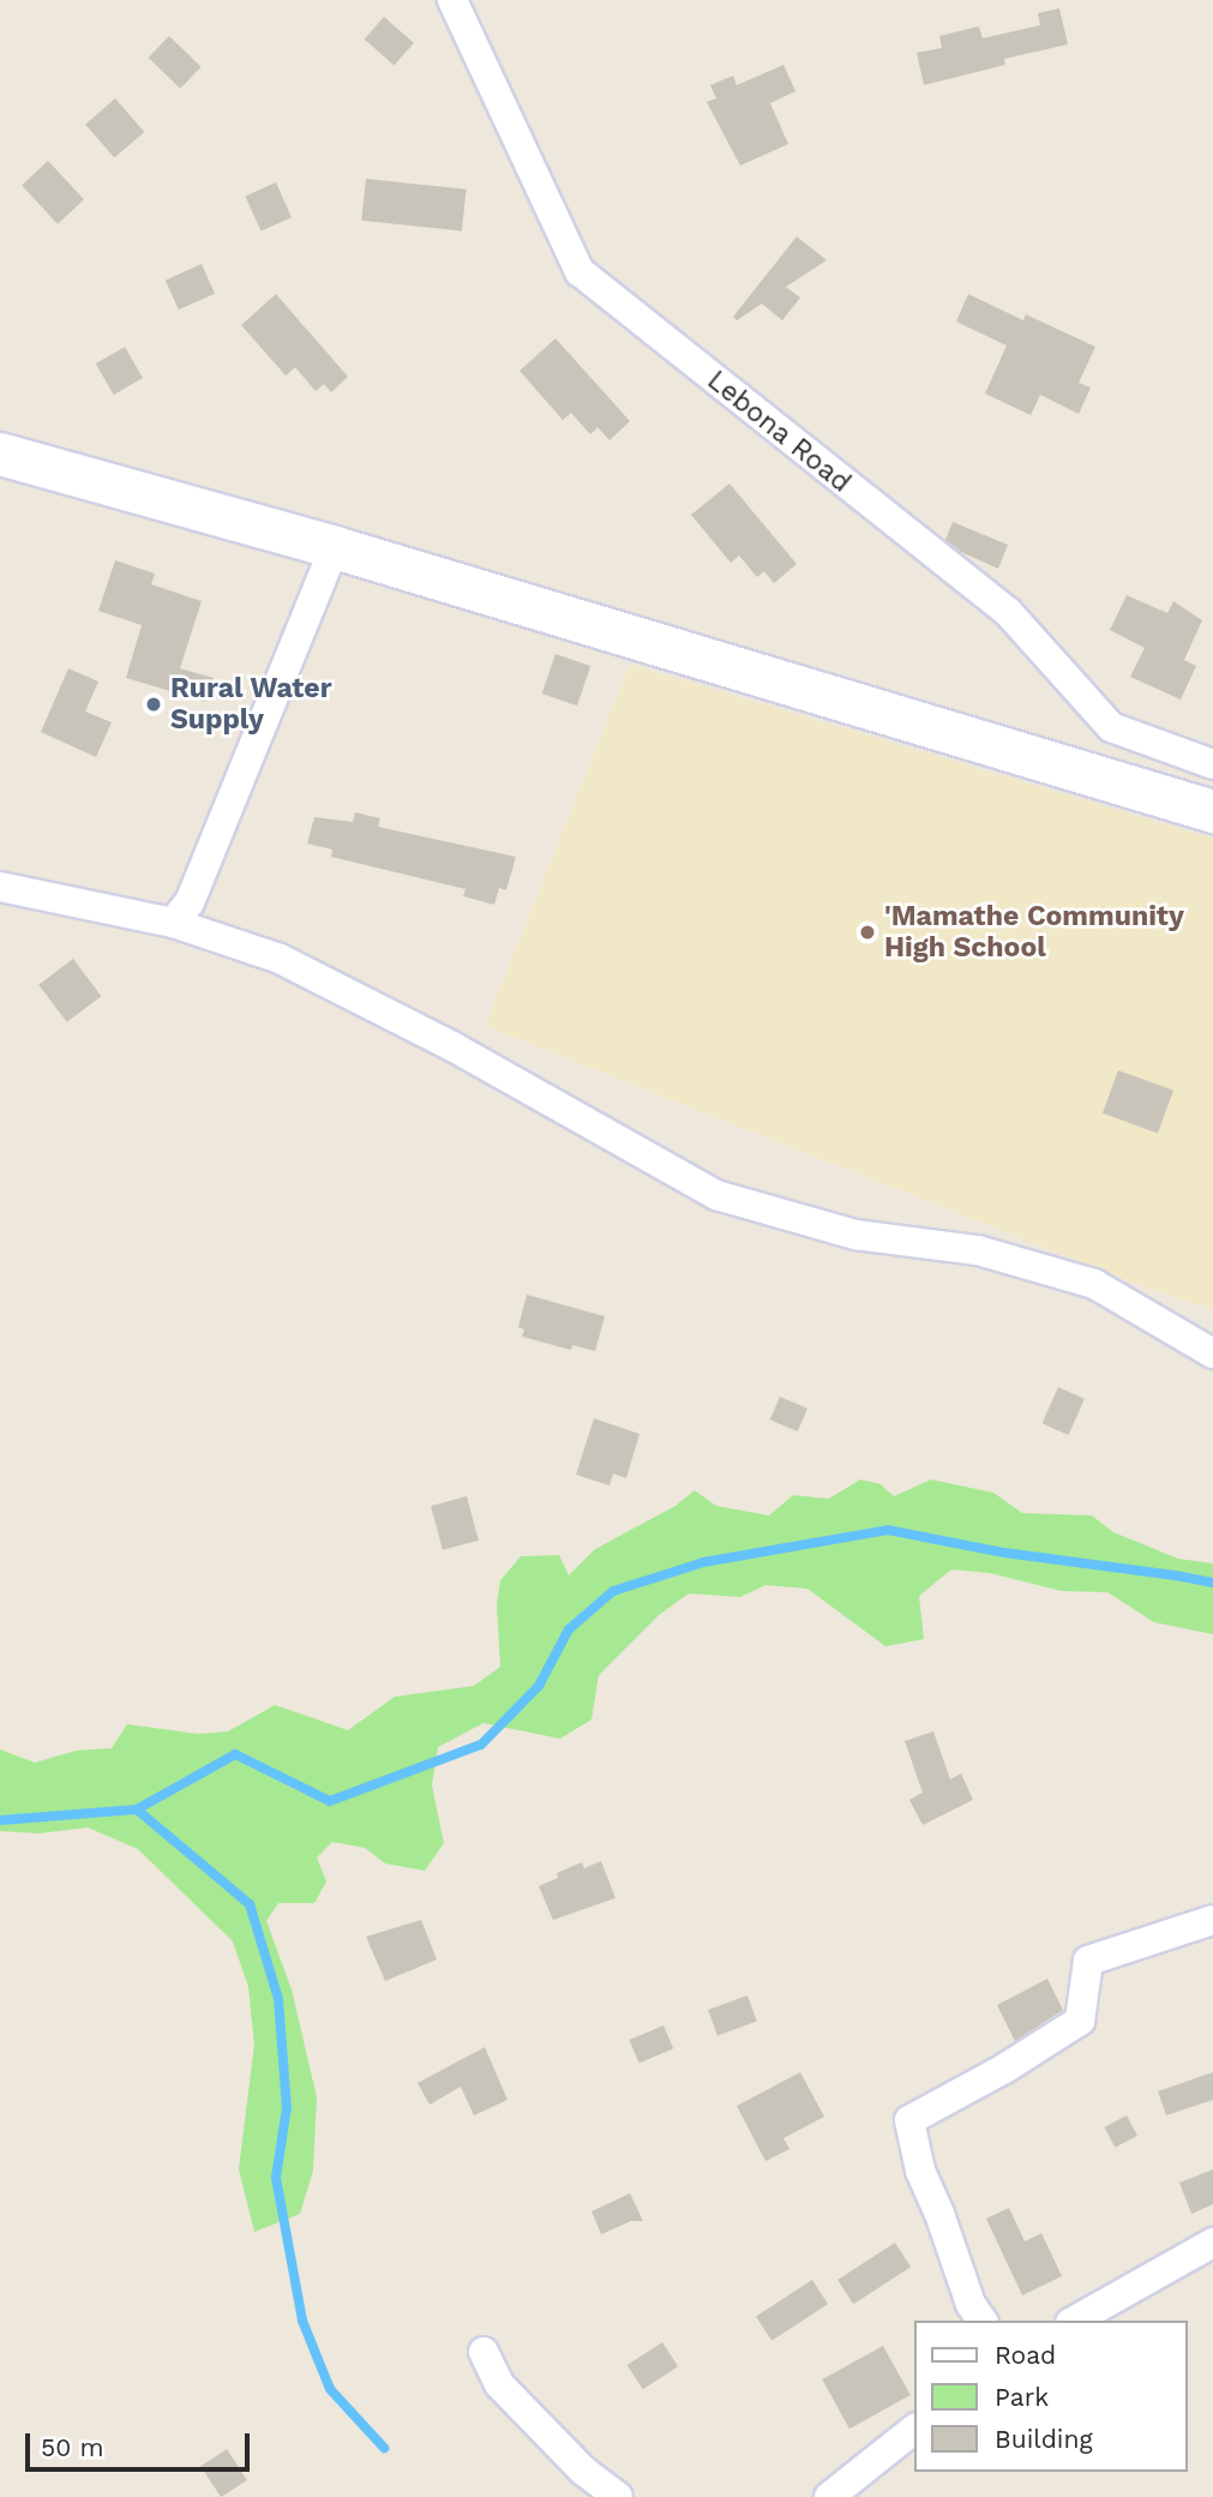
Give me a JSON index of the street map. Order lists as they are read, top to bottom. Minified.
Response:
{"streets":{"street":["Lebona Road"]},"places":["Rural Water Supply","'Mamathe Community High School"],"legend":["Road","Park","Building"],"scale_bar":"50 m"}
